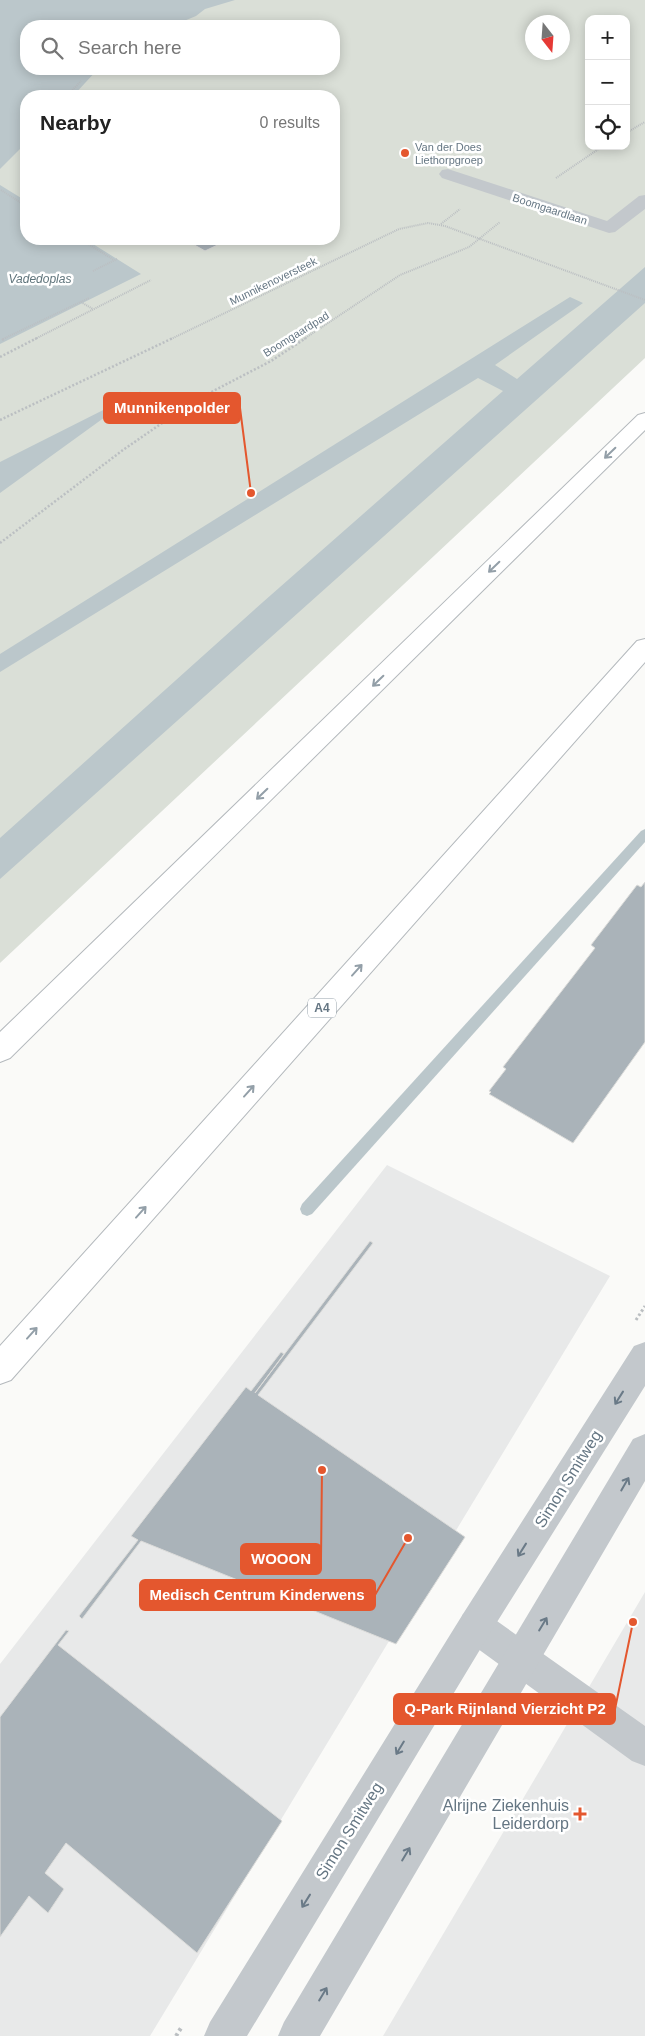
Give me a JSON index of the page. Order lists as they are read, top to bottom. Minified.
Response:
{"streets":{"highway":["A4"],"street":["Boomgaardlaan","Simon Smitweg"],"path":["Munnikenoversteek","Boomgaardpad"]},"crossings":[["Boomgaardlaan","Boomgaardpad"]],"water":["Vadedoplas"],"places":{"other":["Van der Does Liethorpgroep","Munnikenpolder","WOOON","Medisch Centrum Kinderwens","Q-Park Rijnland Vierzicht P2"],"health":["Alrijne Ziekenhuis Leiderdorp"]},"north":"bottom","page":{"map_buttons":["+","−"],"search":"Search here","heading":["Nearby","0 results"]}}
